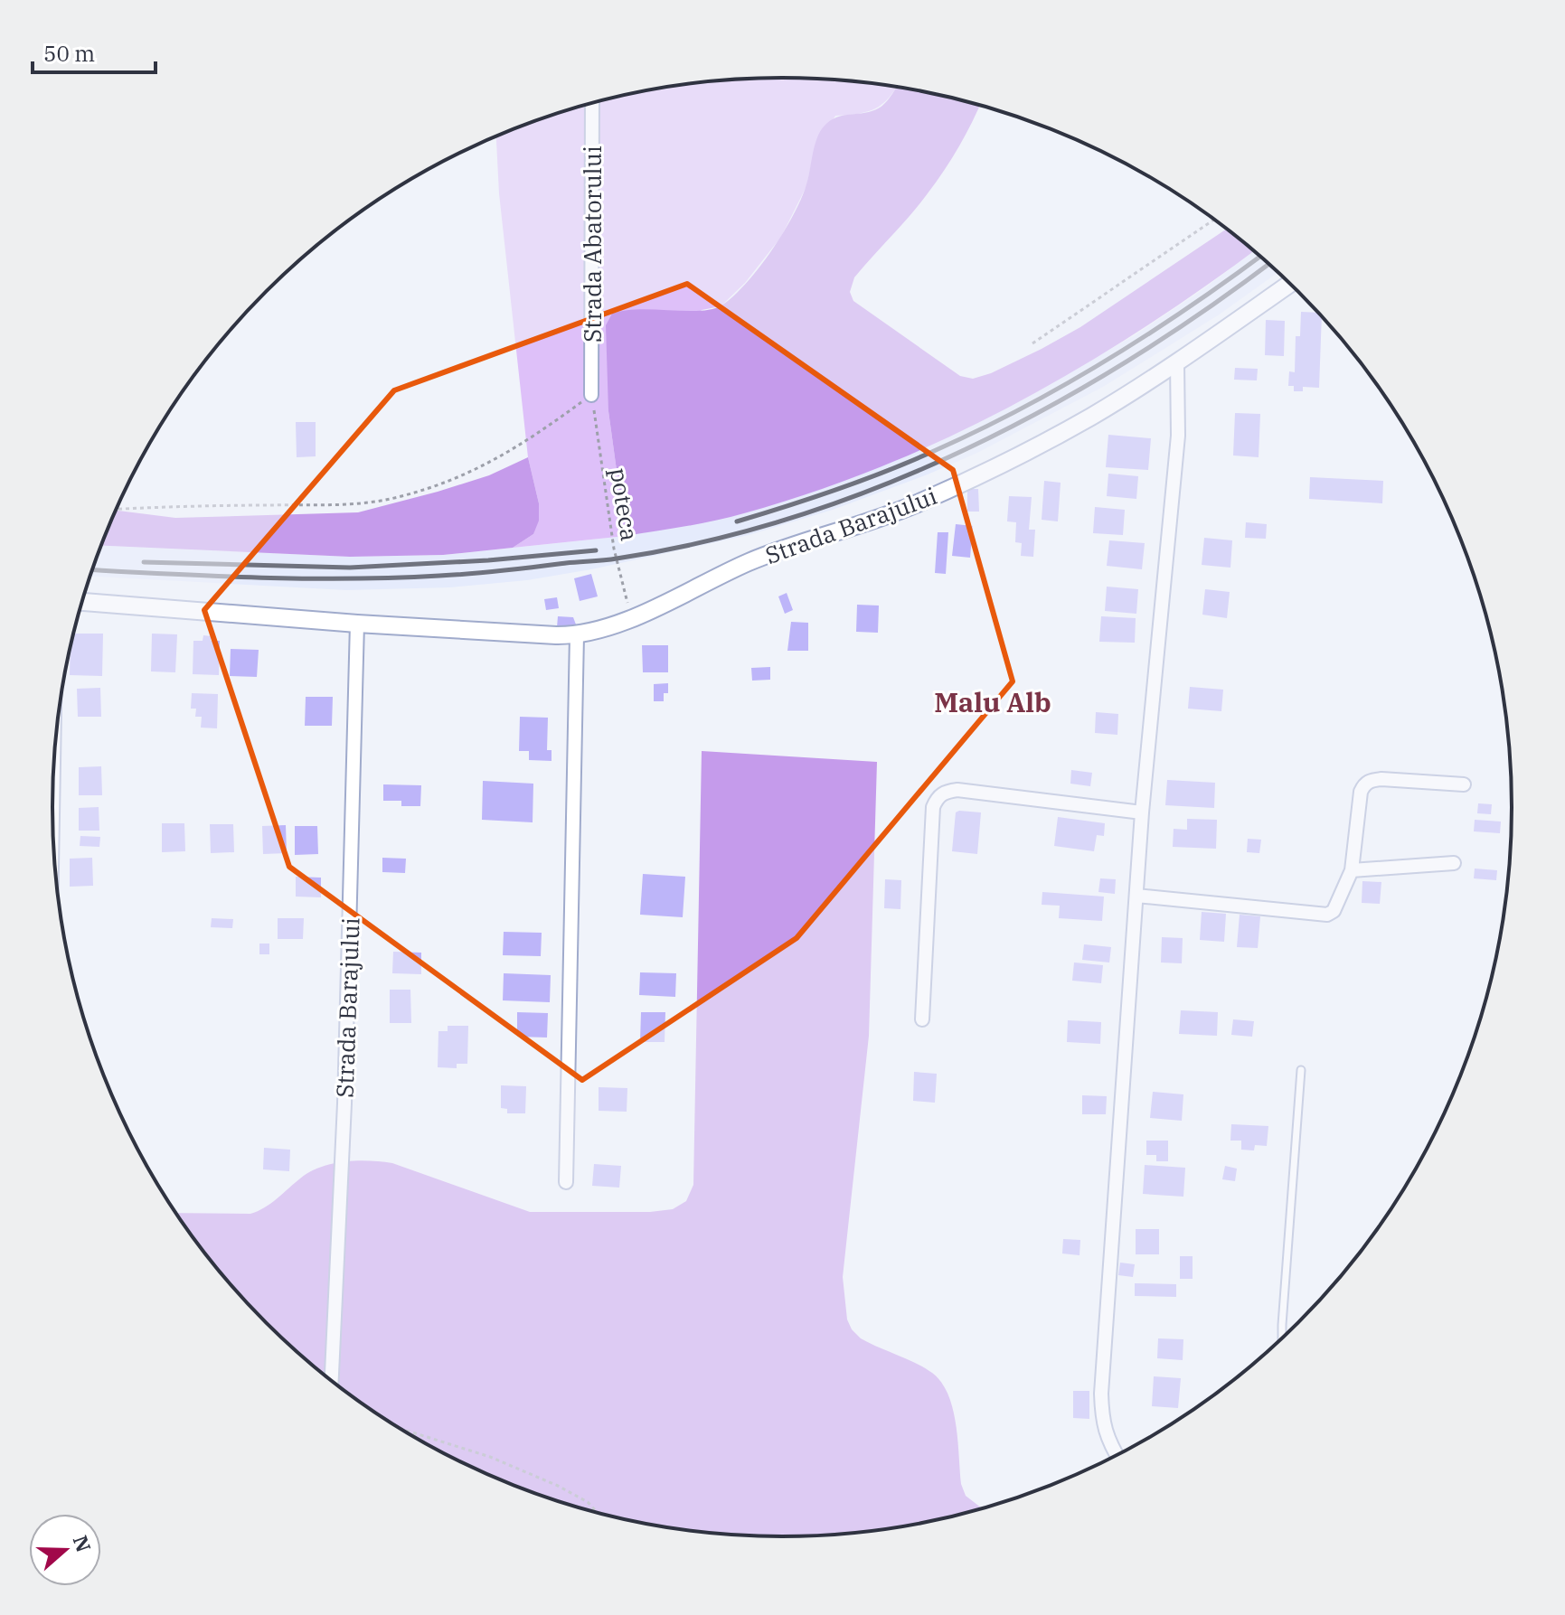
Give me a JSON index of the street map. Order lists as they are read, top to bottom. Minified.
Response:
{"streets":{"street":["Strada Abatorului","Strada Barajului"],"path":["poteca"]},"crossings":[["Strada Abatorului","poteca"],["poteca","Strada Barajului"]],"districts":["Malu Alb"],"scale_bar":"50 m","north":"right"}
